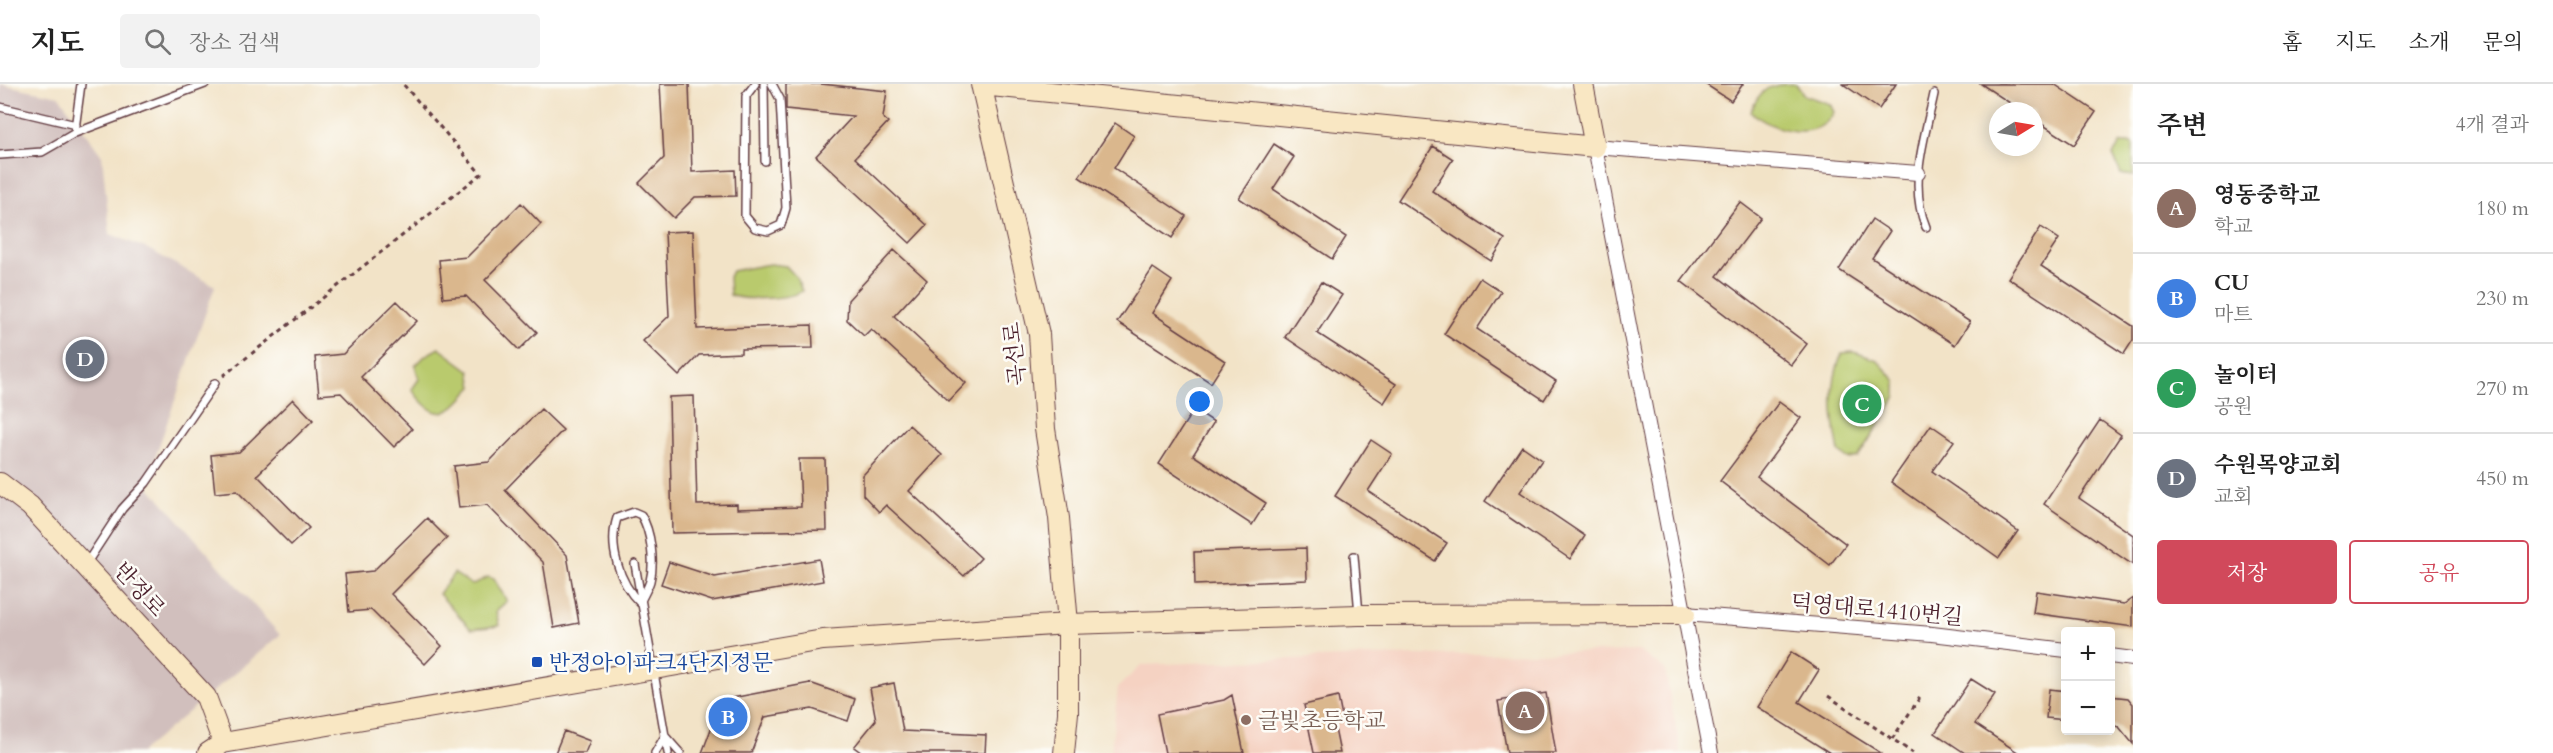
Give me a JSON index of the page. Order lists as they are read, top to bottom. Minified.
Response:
{"streets":{"street":["곡선로","반정로","덕영대로1410번길"]},"places":{"transit":["반정아이파크4단지정문"],"other":["글빛초등학교"]},"north":"right","page":{"header":"지도","search":"장소 검색","nav":["홈","지도","소개","문의"],"heading":["주변","4개 결과"],"list":[{"mark":"A","name":"영동중학교","note":"학교","value":"180 m"},{"mark":"B","name":"CU","note":"마트","value":"230 m"},{"mark":"C","name":"놀이터","note":"공원","value":"270 m"},{"mark":"D","name":"수원목양교회","note":"교회","value":"450 m"}],"pins":["D","C","A","B"],"buttons":["저장","공유"],"map_buttons":["+","−"]}}
